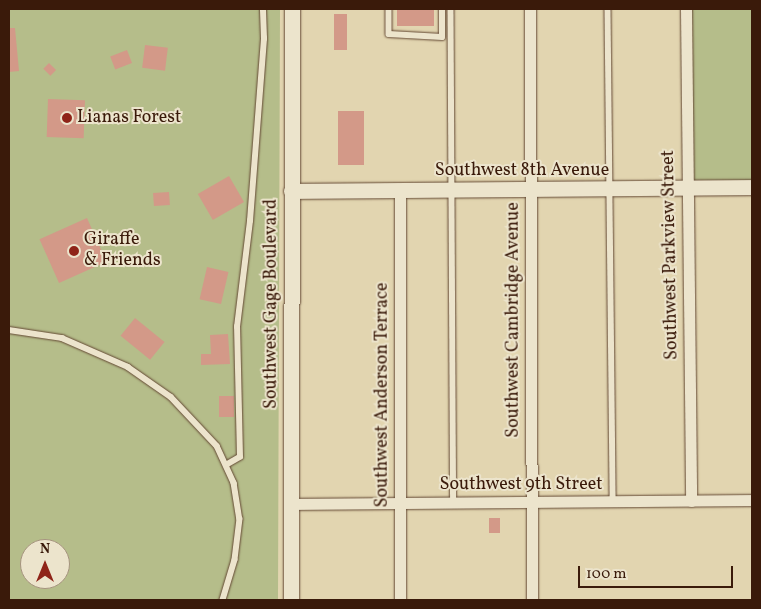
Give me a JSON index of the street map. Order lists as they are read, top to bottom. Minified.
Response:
{"streets":{"main road":["Southwest 8th Avenue","Southwest Gage Boulevard"],"street":["Southwest Parkview Street","Southwest Cambridge Avenue","Southwest Anderson Terrace","Southwest 9th Street"]},"crossings":[["Southwest 8th Avenue","Southwest Parkview Street"],["Southwest 8th Avenue","Southwest Gage Boulevard"],["Southwest 8th Avenue","Southwest Cambridge Avenue"],["Southwest 8th Avenue","Southwest Anderson Terrace"],["Southwest Parkview Street","Southwest 9th Street"],["Southwest Gage Boulevard","Southwest 9th Street"],["Southwest Cambridge Avenue","Southwest 9th Street"],["Southwest Anderson Terrace","Southwest 9th Street"]],"places":["Lianas Forest","Giraffe & Friends"],"scale_bar":"100 m","north":"top"}
